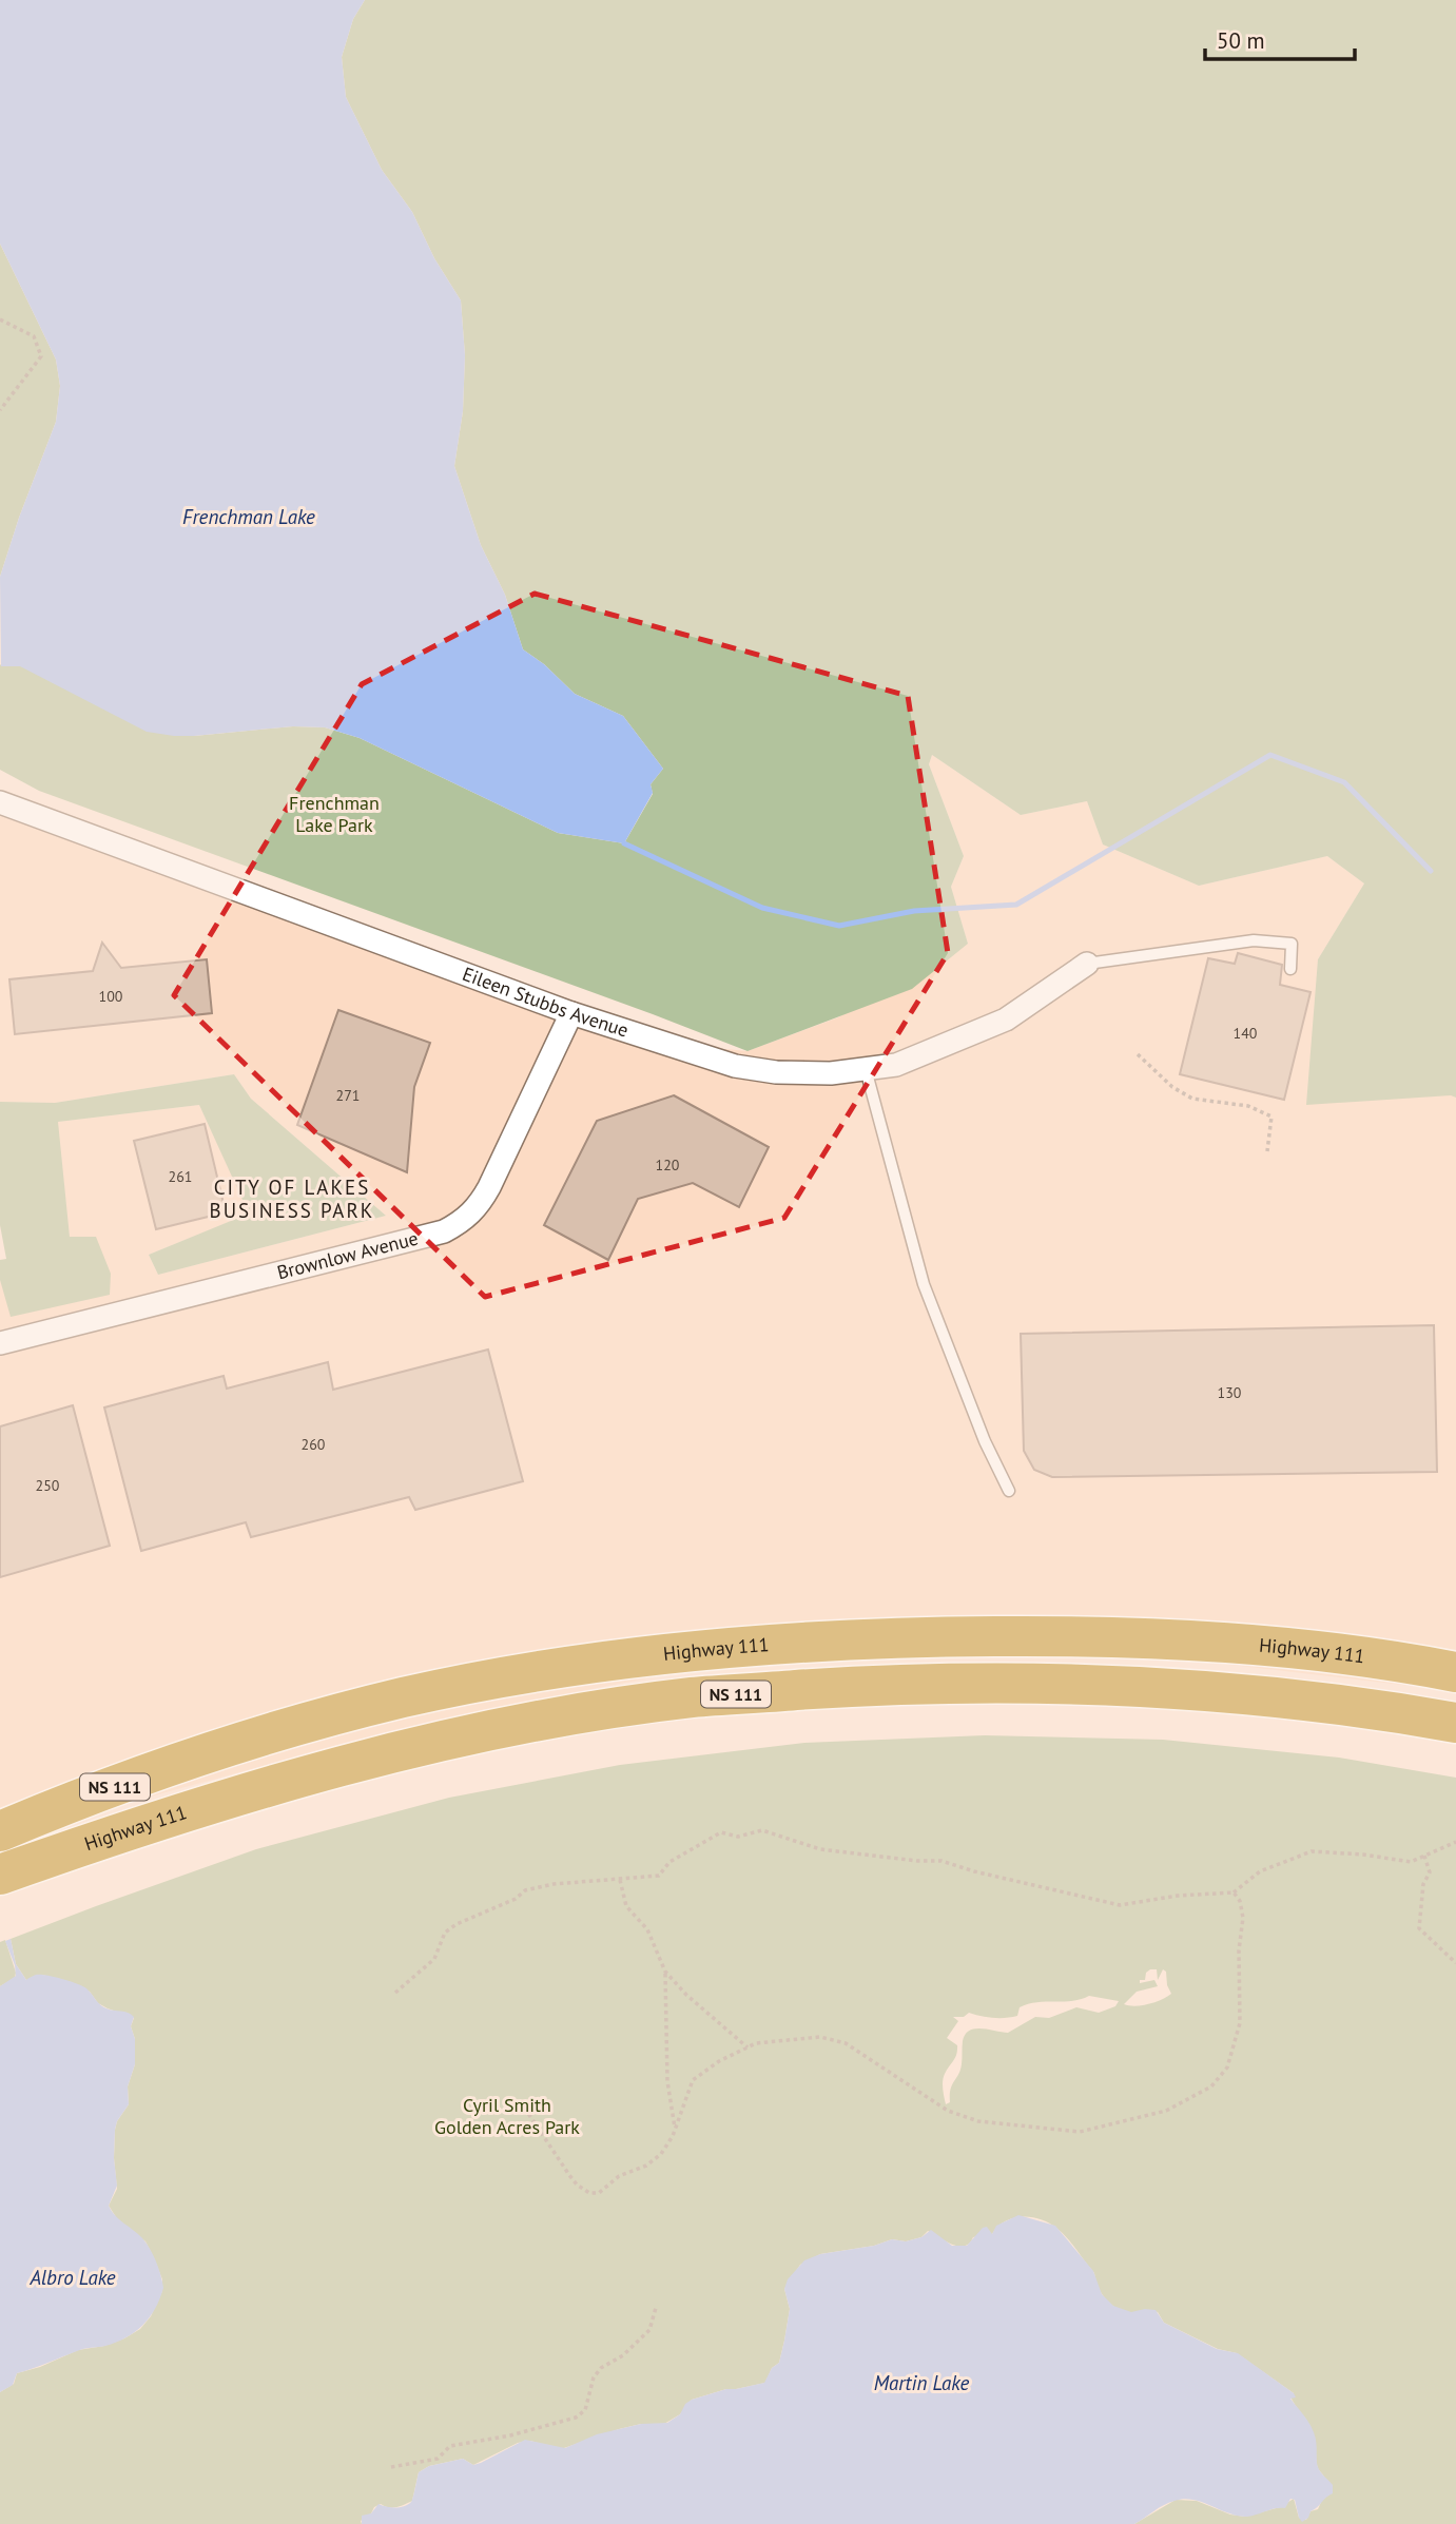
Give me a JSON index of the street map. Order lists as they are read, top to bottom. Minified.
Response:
{"streets":{"highway":["Highway 111","NS 111"],"street":["Eileen Stubbs Avenue","Brownlow Avenue"]},"crossings":[["Eileen Stubbs Avenue","Brownlow Avenue"]],"districts":["CITY OF LAKES BUSINESS PARK"],"water":["Frenchman Lake","Albro Lake","Martin Lake"],"parks":["Frenchman Lake Park","Cyril Smith Golden Acres Park"],"house_numbers":["100","140","271","120","261","130","260","250"],"scale_bar":"50 m"}
